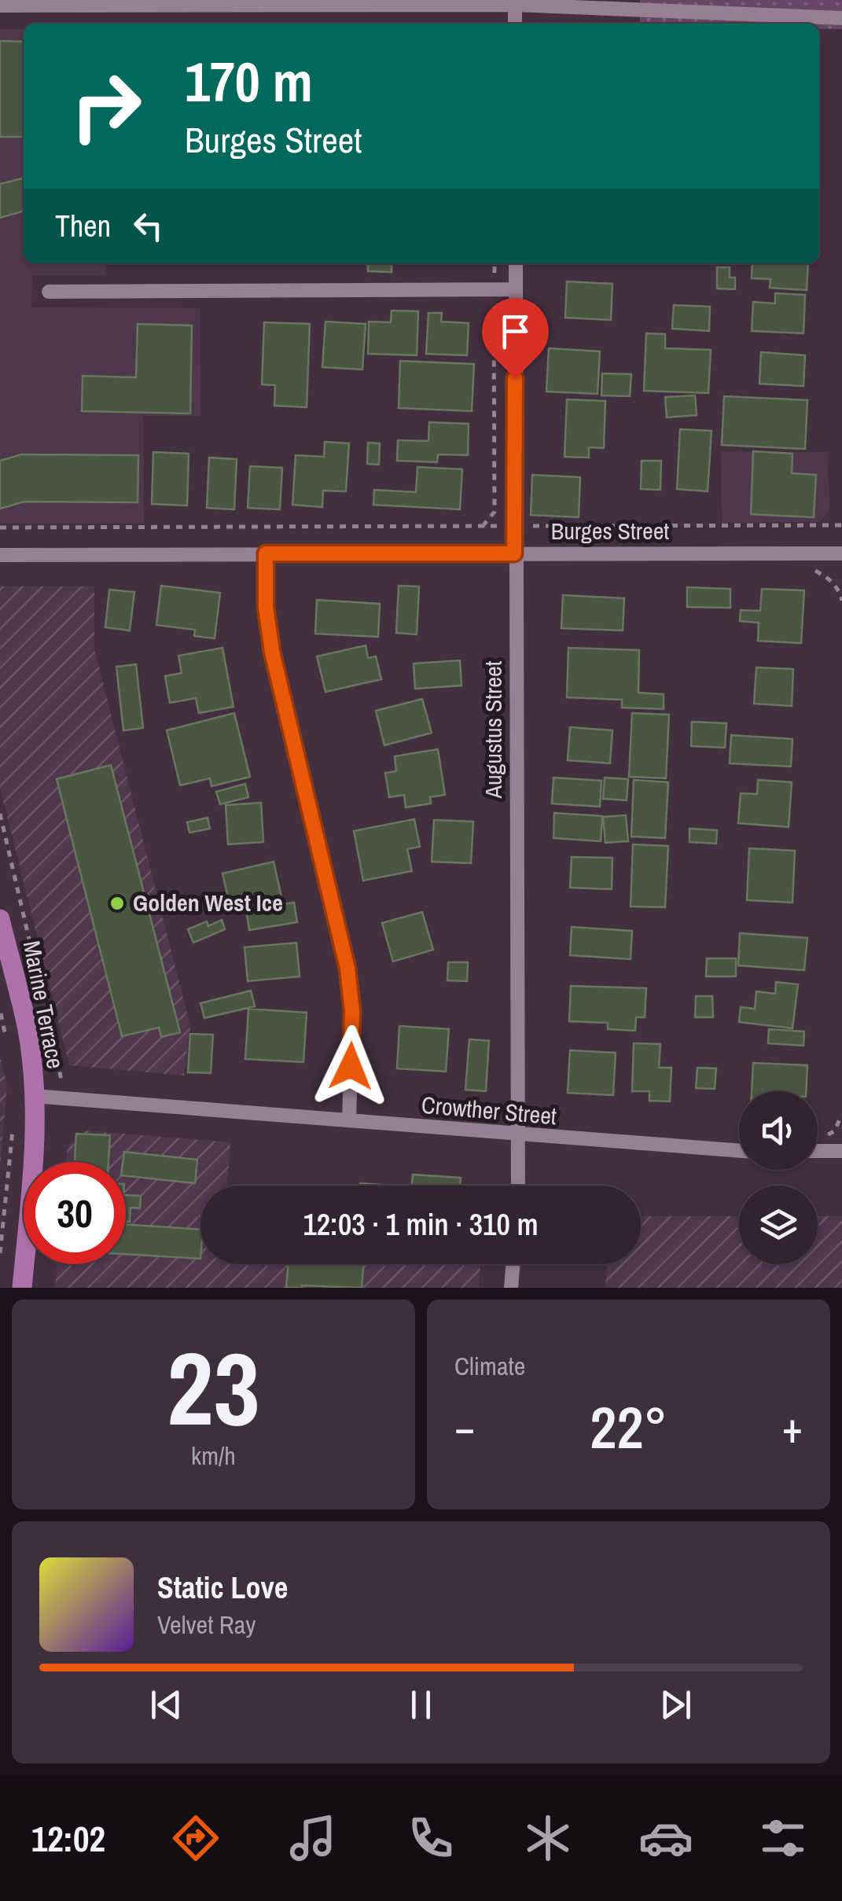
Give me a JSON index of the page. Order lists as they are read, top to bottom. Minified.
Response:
{"streets":{"main road":["Marine Terrace"],"street":["Burges Street","Augustus Street","Crowther Street"]},"crossings":[["Burges Street","Augustus Street"],["Augustus Street","Crowther Street"],["Marine Terrace","Crowther Street"]],"places":["Golden West Ice"],"page":{"turn":["170 m","Burges Street"],"then":"Then","limit":"30","trip":"12:03 · 1 min · 310 m","tile":[["23","km/h"],"Climate"],"heat":["−","22°","+"],"song":["Static Love","Velvet Ray"],"tabs":"12:02"}}
